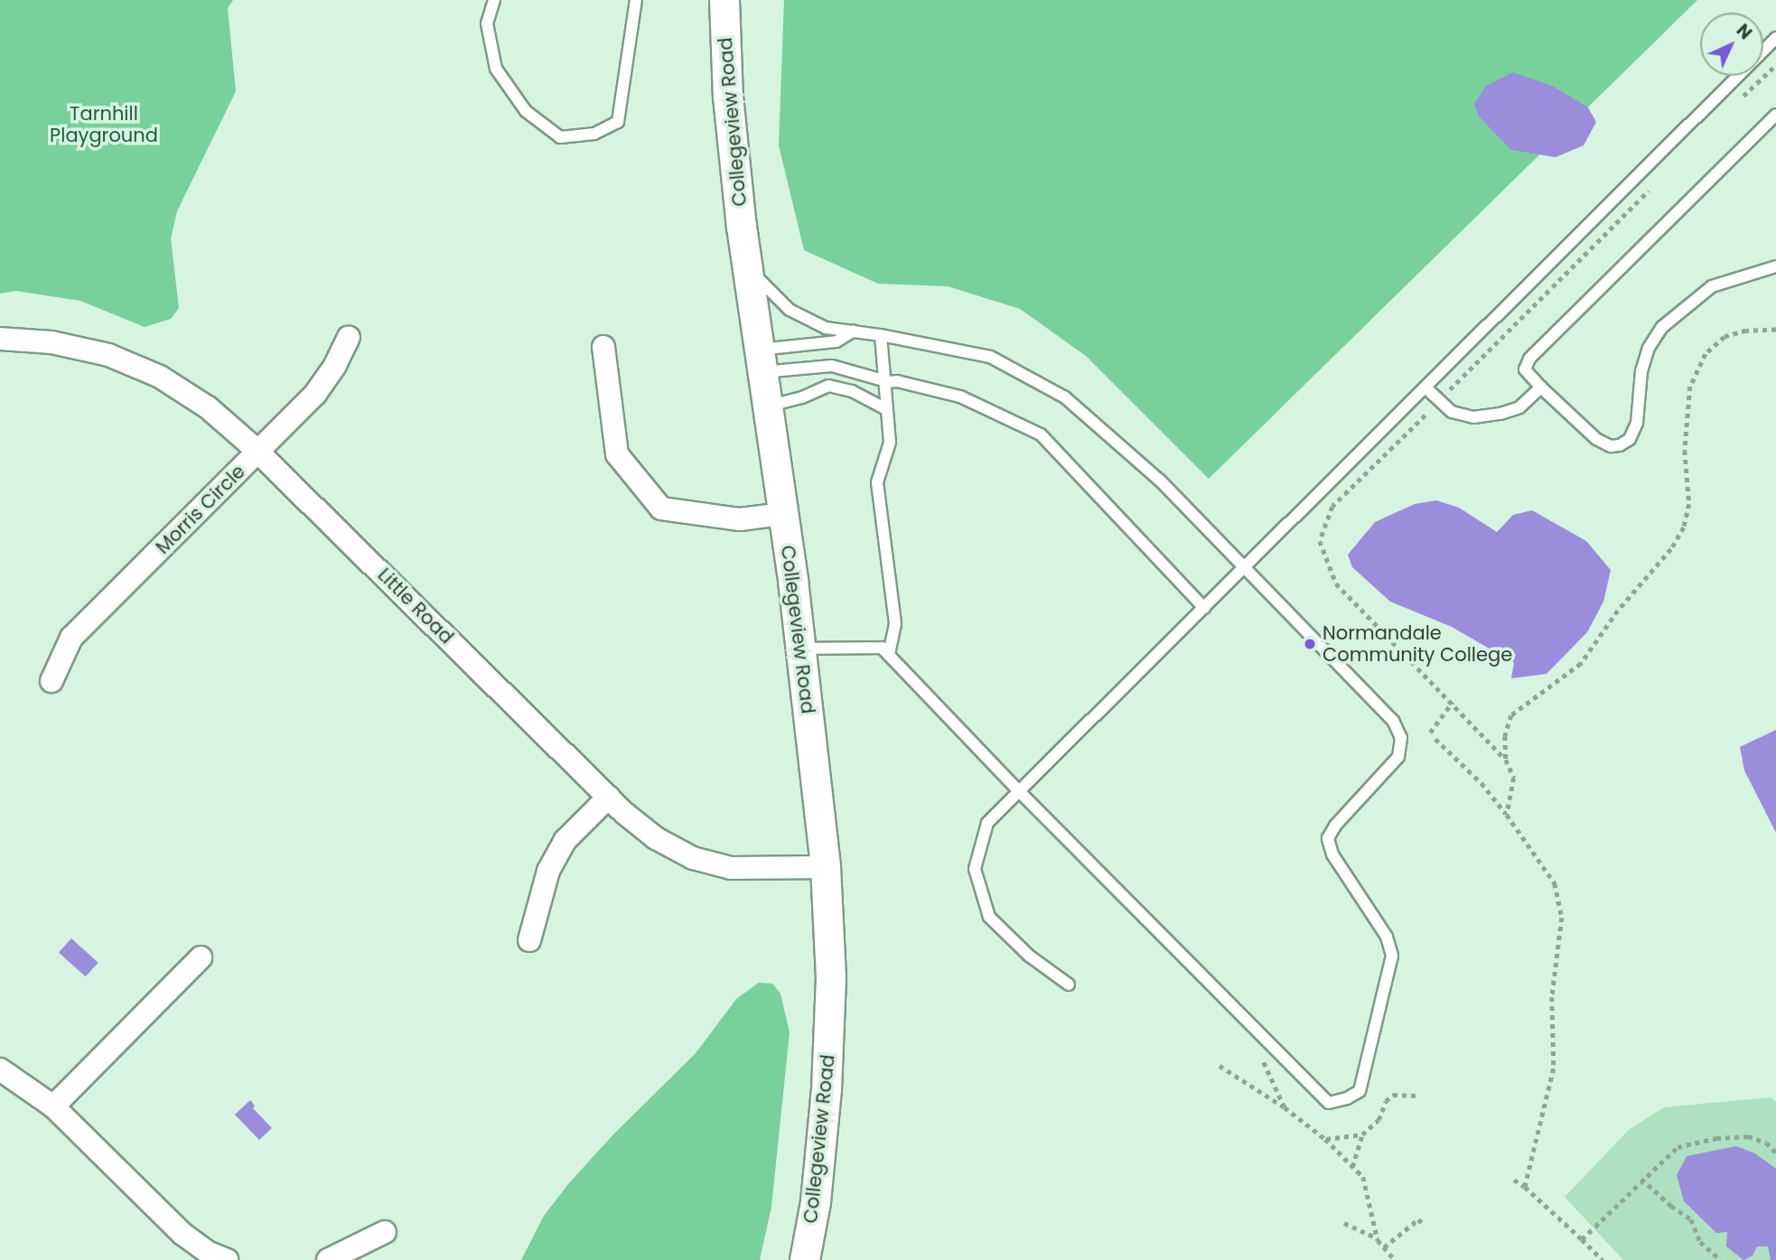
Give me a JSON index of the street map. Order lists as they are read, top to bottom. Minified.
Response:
{"streets":{"street":["Collegeview Road","Morris Circle","Little Road"]},"crossings":[["Collegeview Road","Little Road"],["Morris Circle","Little Road"]],"parks":["Tarnhill Playground"],"places":["Normandale Community College"],"north":"top right"}
